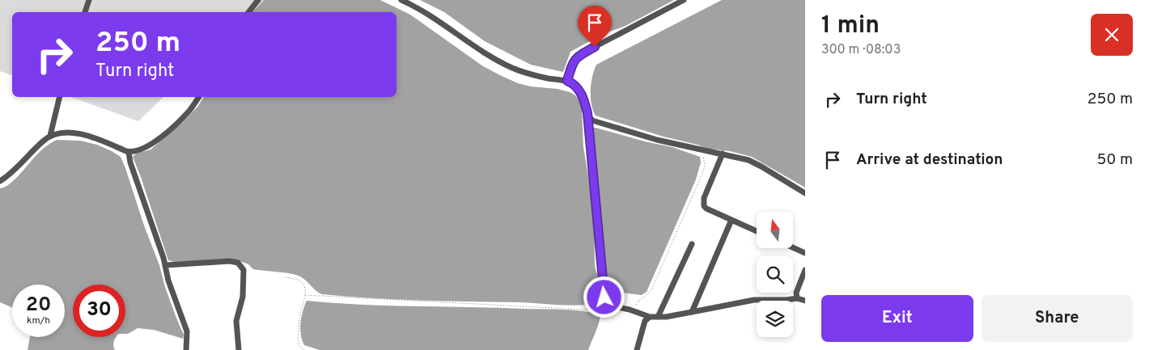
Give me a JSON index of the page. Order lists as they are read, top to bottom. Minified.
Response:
{"north":"top","page":{"heading":["1 min","300 m · 08:03"],"turn":["250 m","Turn right"],"list":[{"name":"Turn right","value":"250 m"},{"name":"Arrive at destination","value":"50 m"}],"speed":"20 km/h","limit":"30","buttons":["Exit","Share"]}}
